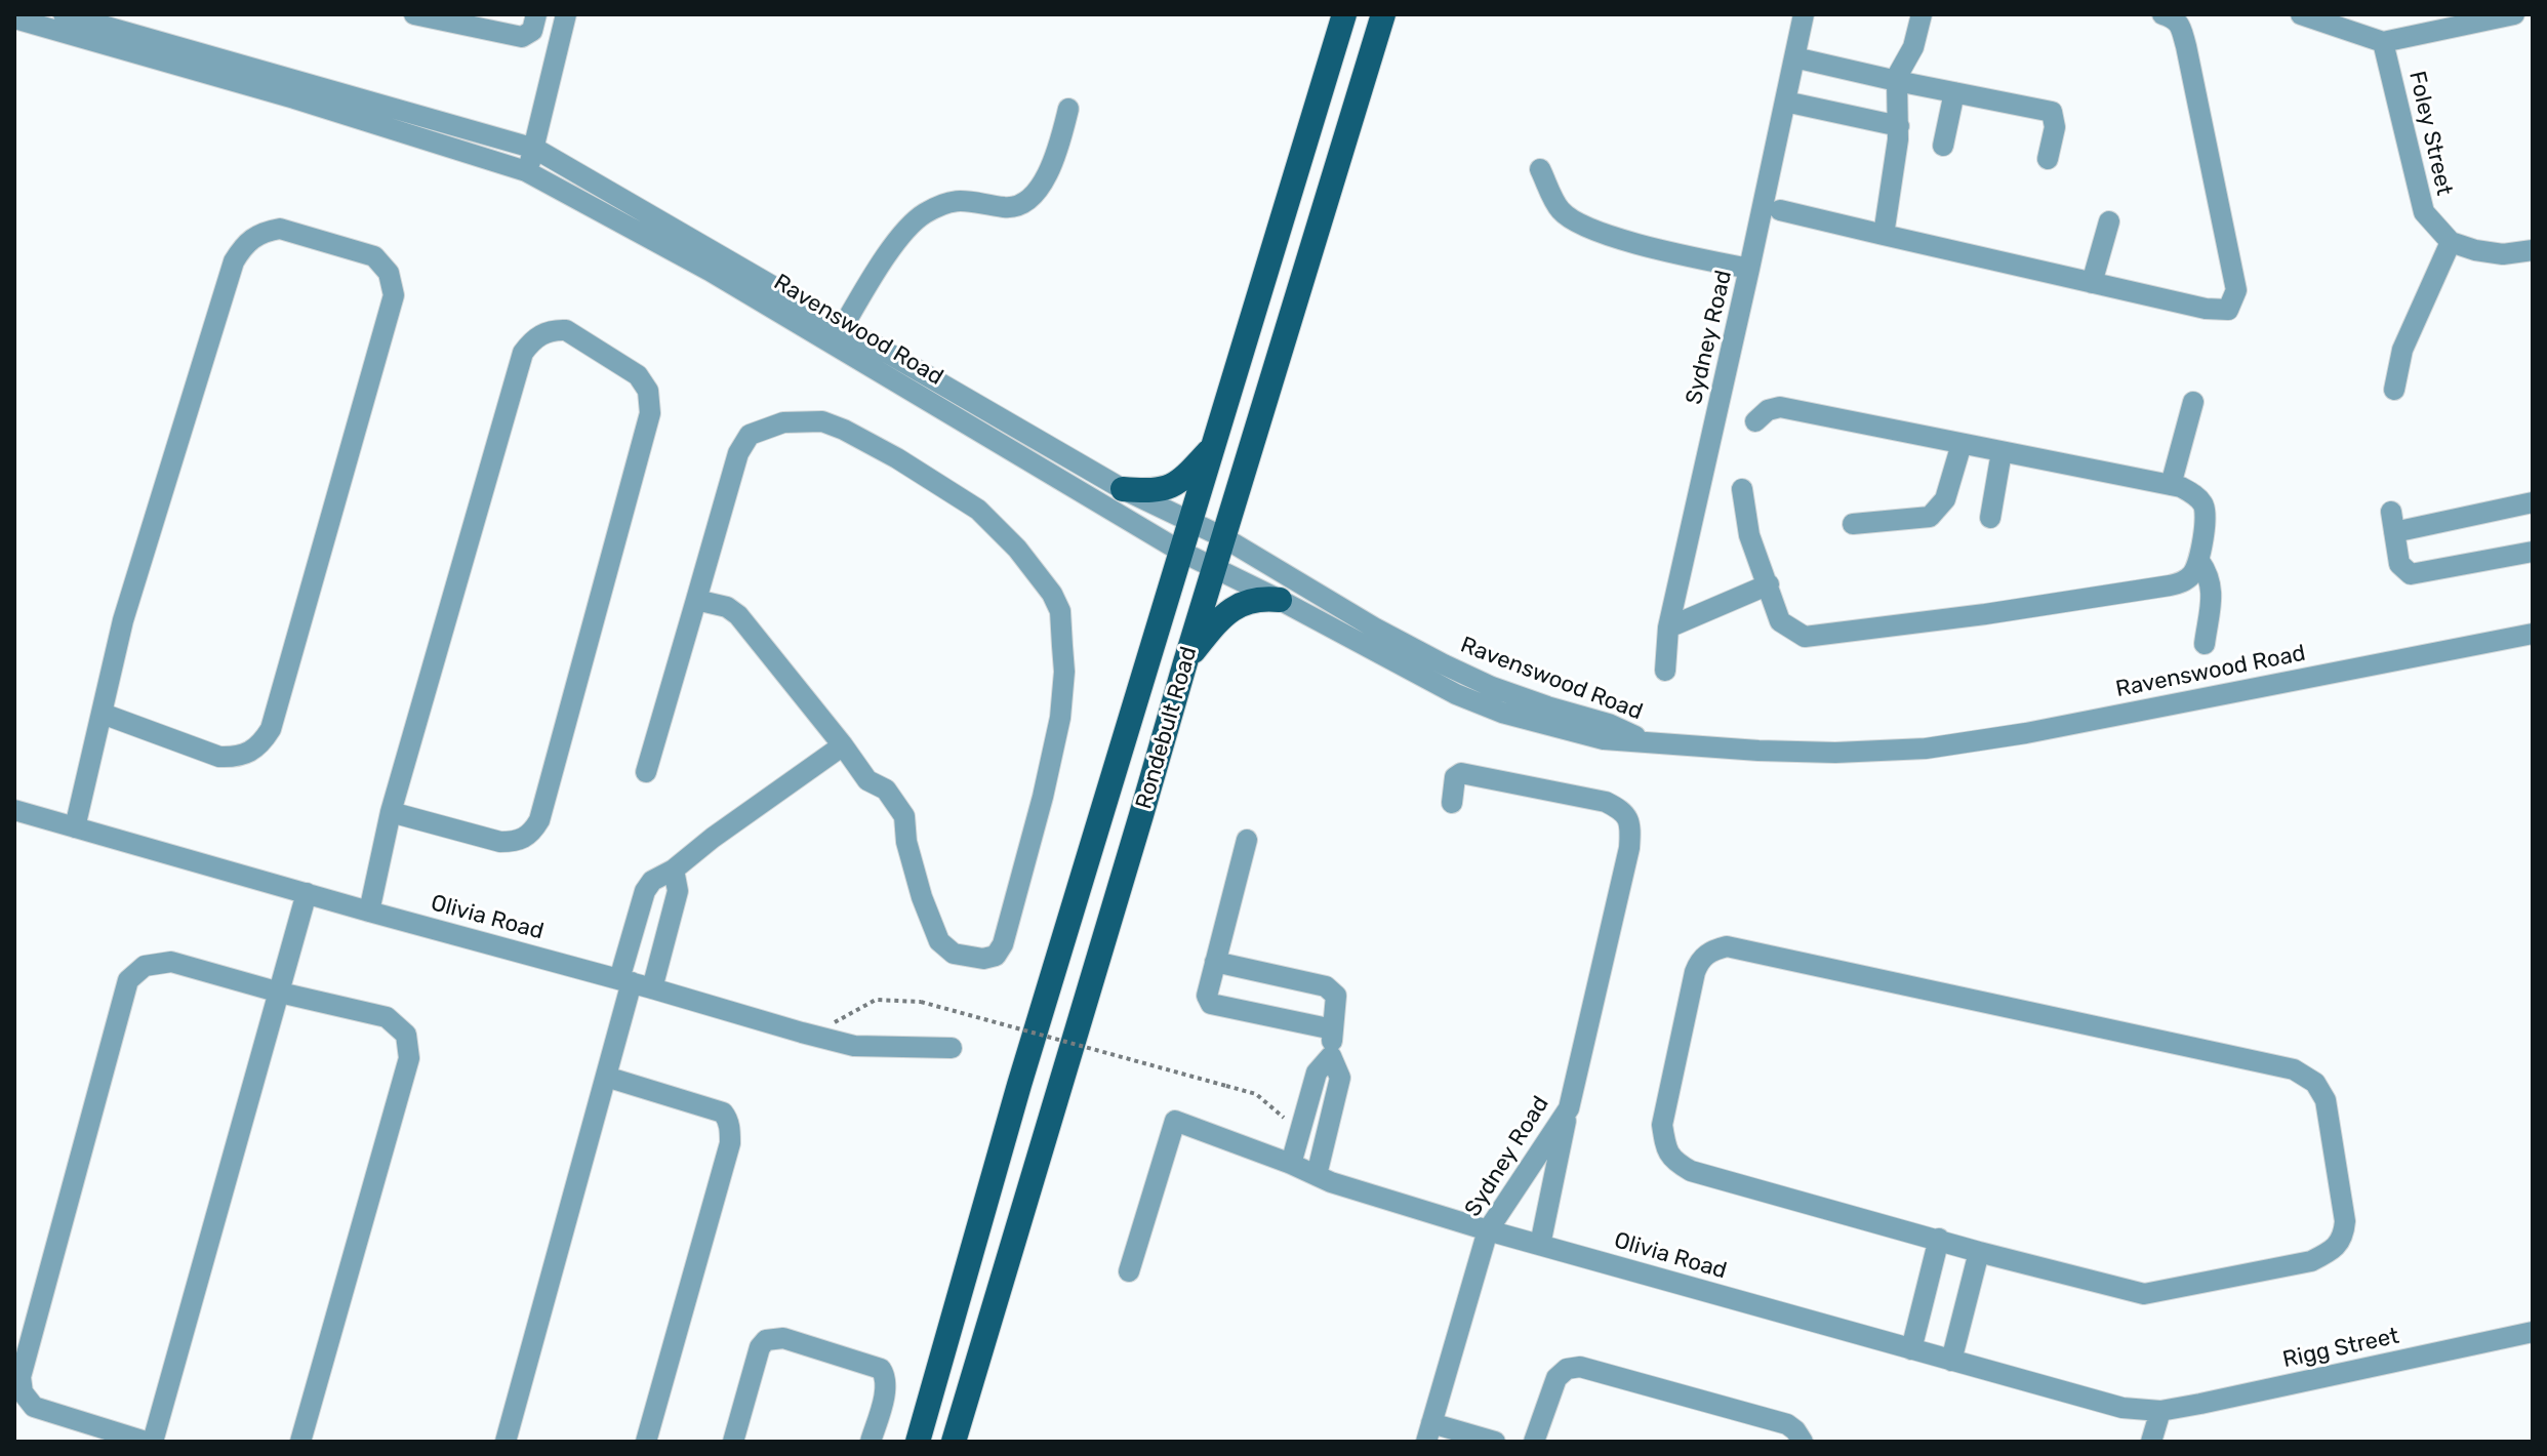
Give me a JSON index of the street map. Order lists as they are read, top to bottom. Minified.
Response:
{"streets":{"main road":["Rondebult Road"],"street":["Foley Street","Ravenswood Road","Sydney Road","Olivia Road","Rigg Street"]},"crossings":[["Ravenswood Road","Rondebult Road"],["Sydney Road","Olivia Road"],["Olivia Road","Rigg Street"]]}
